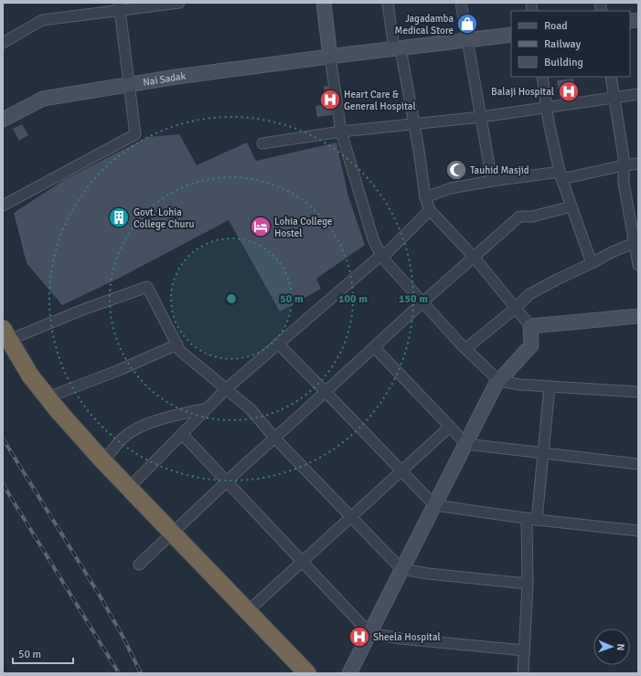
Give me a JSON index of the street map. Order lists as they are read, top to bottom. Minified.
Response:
{"streets":{"main road":["Nai Sadak"]},"places":{"shop":["Jagadamba Medical Store"],"hospital":["Balaji Hospital","Heart Care & General Hospital","Sheela Hospital"],"mosque":["Tauhid Masjid"],"building":["Govt. Lohia College Churu"],"hotel":["Lohia College Hostel"]},"legend":["Road","Railway","Building"],"scale_bar":"50 m","north":"right","rings":["50 m","100 m","150 m"]}
